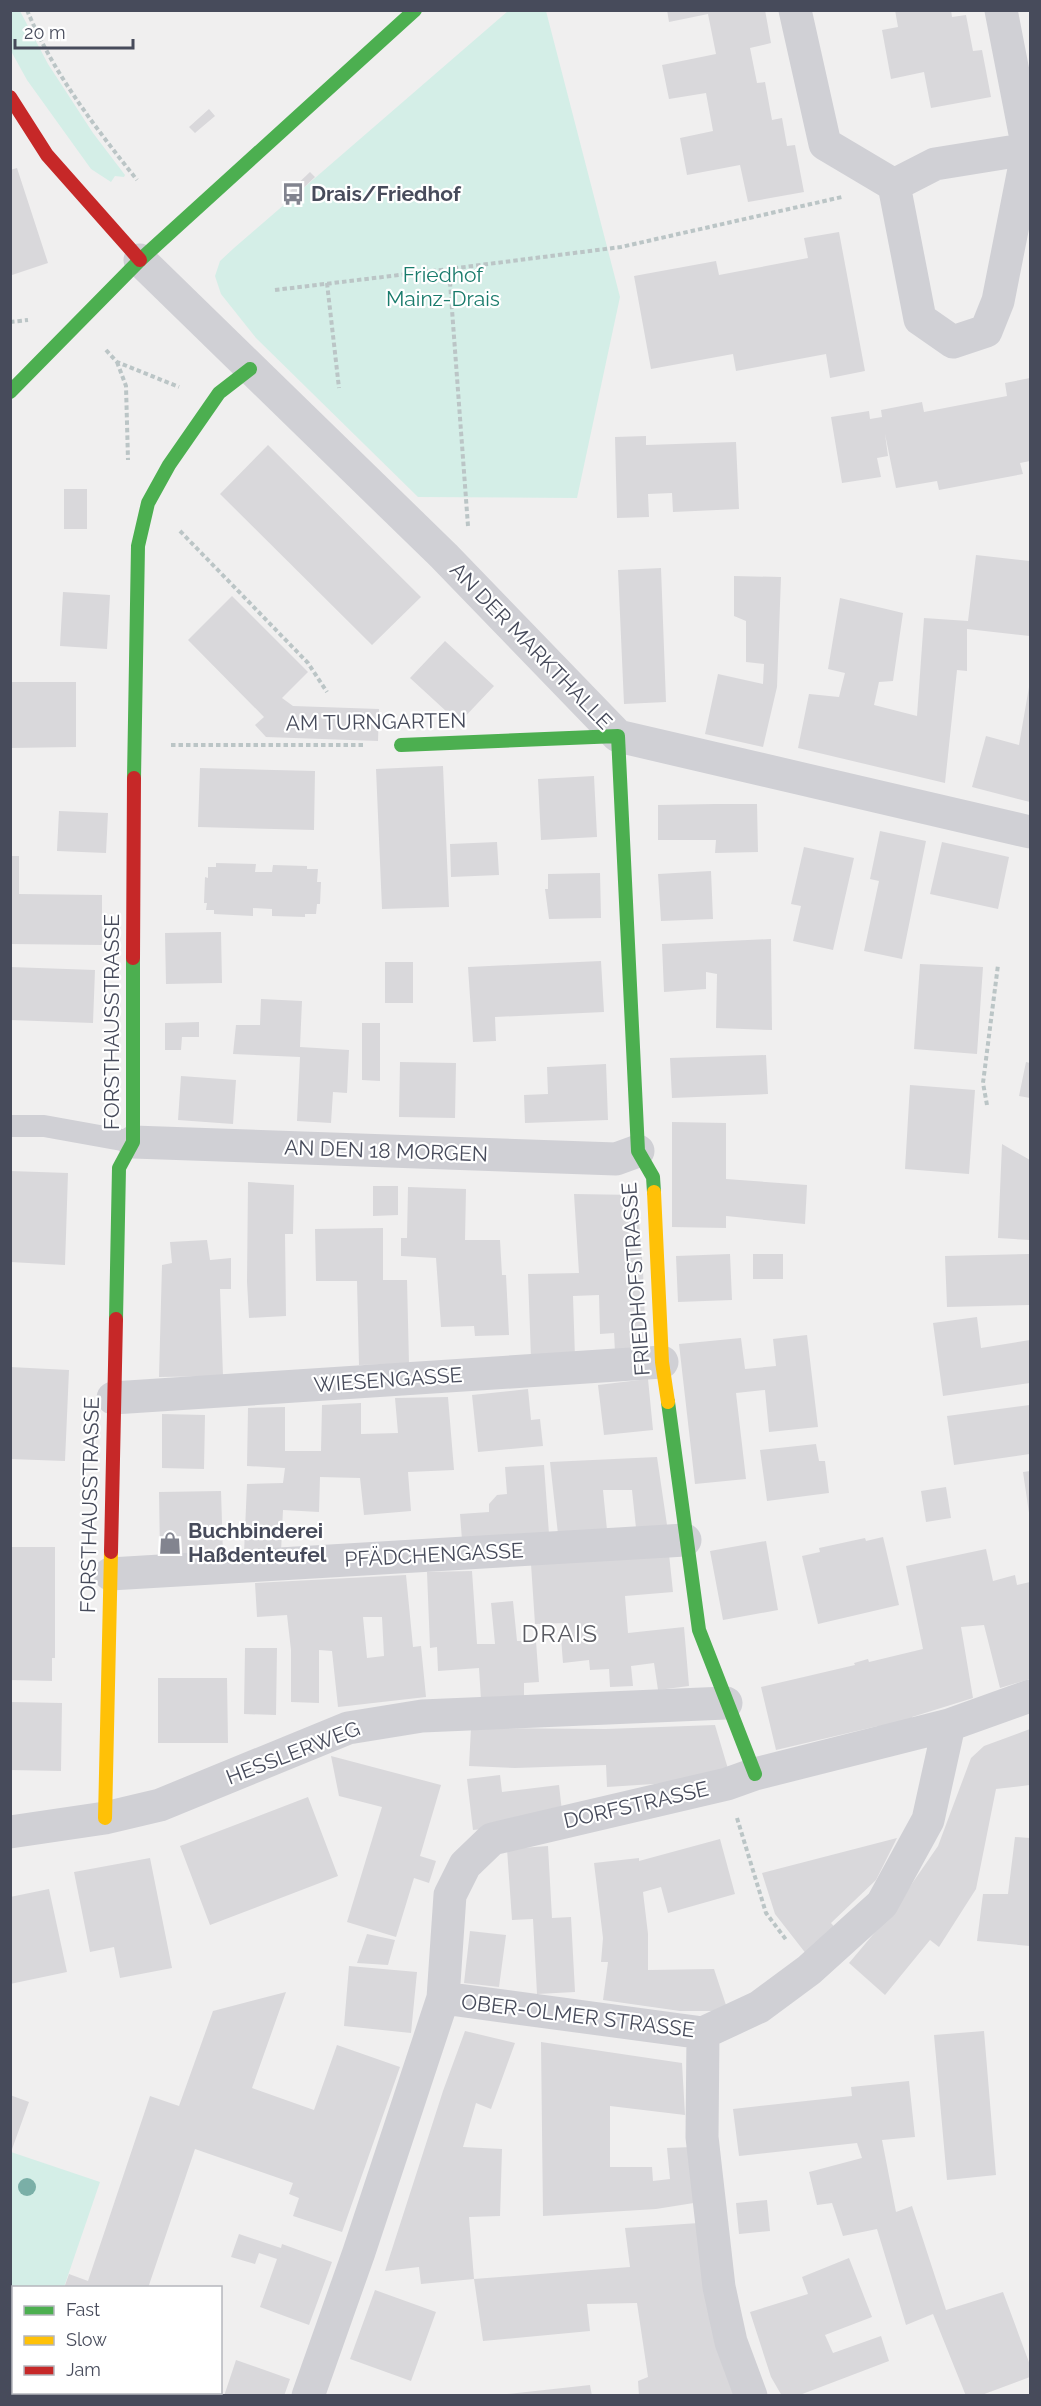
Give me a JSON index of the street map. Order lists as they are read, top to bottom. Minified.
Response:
{"streets":{"street":["AN DER MARKTHALLE","AM TURNGARTEN","FORSTHAUSSTRASSE","AN DEN 18 MORGEN","FRIEDHOFSTRASSE","WIESENGASSE","PFÄDCHENGASSE","HESSLERWEG","DORFSTRASSE","OBER-OLMER STRASSE"]},"crossings":[["AN DER MARKTHALLE","AM TURNGARTEN"],["AN DER MARKTHALLE","FORSTHAUSSTRASSE"],["AN DER MARKTHALLE","FRIEDHOFSTRASSE"],["AM TURNGARTEN","FORSTHAUSSTRASSE"],["AM TURNGARTEN","FRIEDHOFSTRASSE"],["FORSTHAUSSTRASSE","AN DEN 18 MORGEN"],["FORSTHAUSSTRASSE","WIESENGASSE"],["FORSTHAUSSTRASSE","PFÄDCHENGASSE"],["FORSTHAUSSTRASSE","HESSLERWEG"],["AN DEN 18 MORGEN","FRIEDHOFSTRASSE"],["FRIEDHOFSTRASSE","WIESENGASSE"],["FRIEDHOFSTRASSE","PFÄDCHENGASSE"],["FRIEDHOFSTRASSE","HESSLERWEG"],["FRIEDHOFSTRASSE","DORFSTRASSE"],["DORFSTRASSE","OBER-OLMER STRASSE"]],"districts":["DRAIS"],"parks":["Friedhof Mainz-Drais"],"places":{"bus stop":["Drais/Friedhof"],"shop":["Buchbinderei Haßdenteufel"]},"legend":["Fast","Slow","Jam"],"scale_bar":"20 m"}
